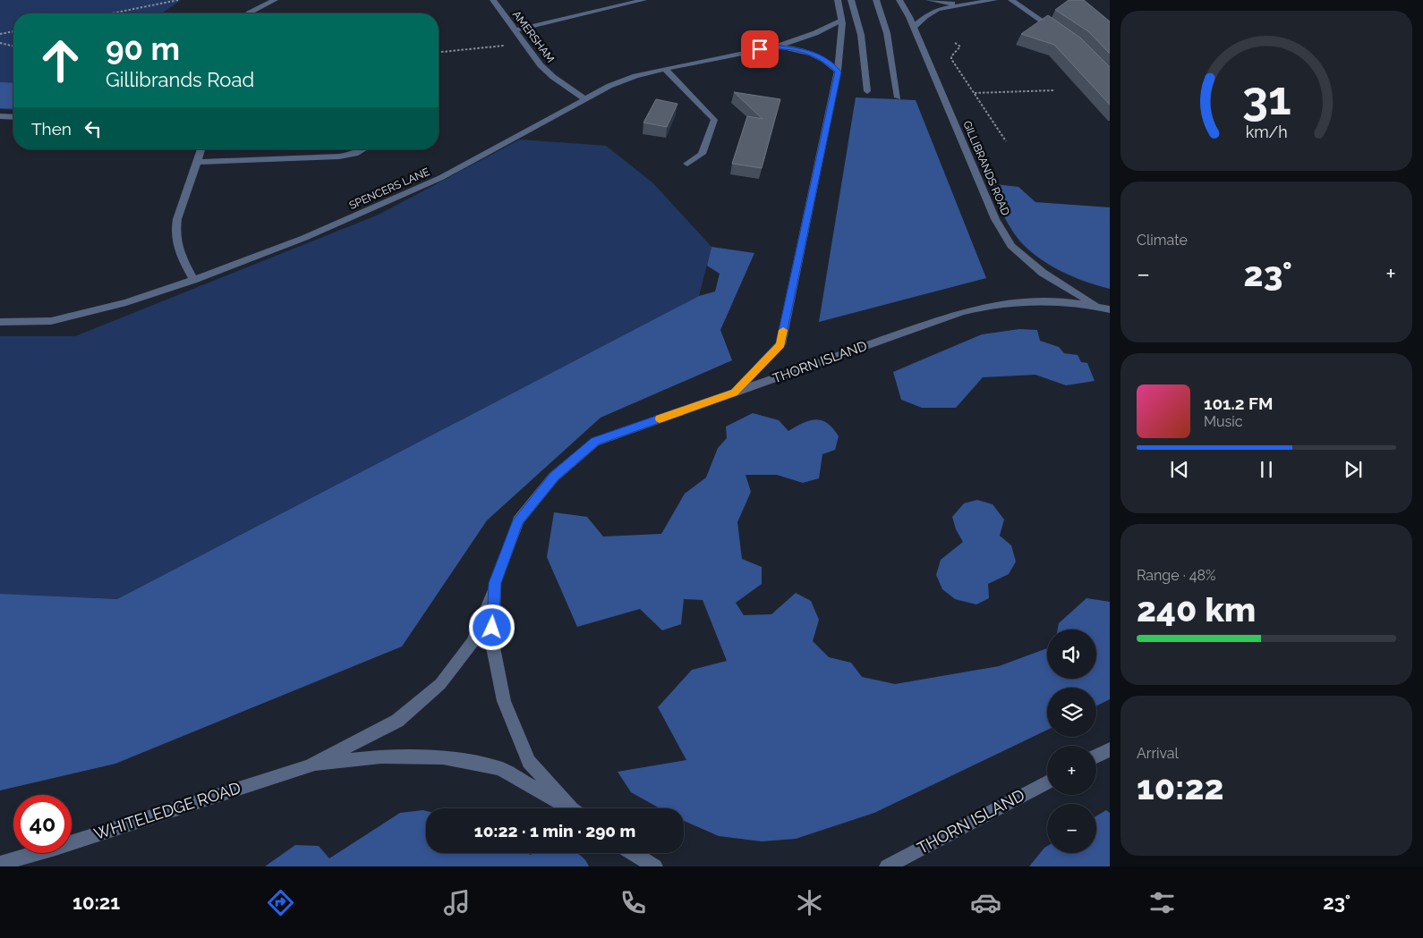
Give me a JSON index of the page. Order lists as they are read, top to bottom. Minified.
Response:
{"streets":{"street":["AMERSHAM","GILLIBRANDS ROAD","SPENCERS LANE","THORN ISLAND","WHITELEDGE ROAD"]},"crossings":[["AMERSHAM","SPENCERS LANE"],["GILLIBRANDS ROAD","THORN ISLAND"],["THORN ISLAND","WHITELEDGE ROAD"]],"page":{"turn":["90 m","Gillibrands Road"],"then":"Then","tile":["Climate",["Range · 48%","240 km"],["Arrival","10:22"]],"heat":["−","23°","+"],"song":["101.2 FM","Music"],"map_buttons":["+","−"],"limit":"40","trip":"10:22 · 1 min · 290 m","tabs":["10:21","23°"],"gauge":["31","km/h"]}}
